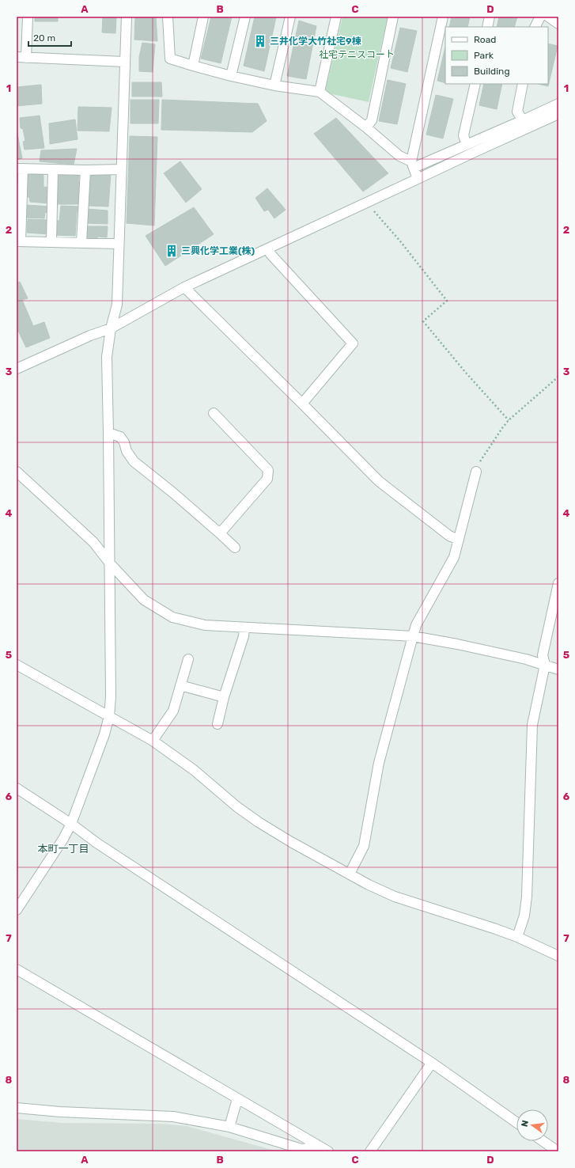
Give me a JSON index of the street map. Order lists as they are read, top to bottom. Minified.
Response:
{"districts":["本町一丁目"],"parks":["社宅テニスコート"],"places":{"building":["三井化学大竹社宅9棟","三興化学工業(株)"]},"legend":["Road","Park","Building"],"scale_bar":"20 m","north":"left","grid":{"columns":["A","B","C","D"],"rows":["1","2","3","4","5","6","7","8"]}}
